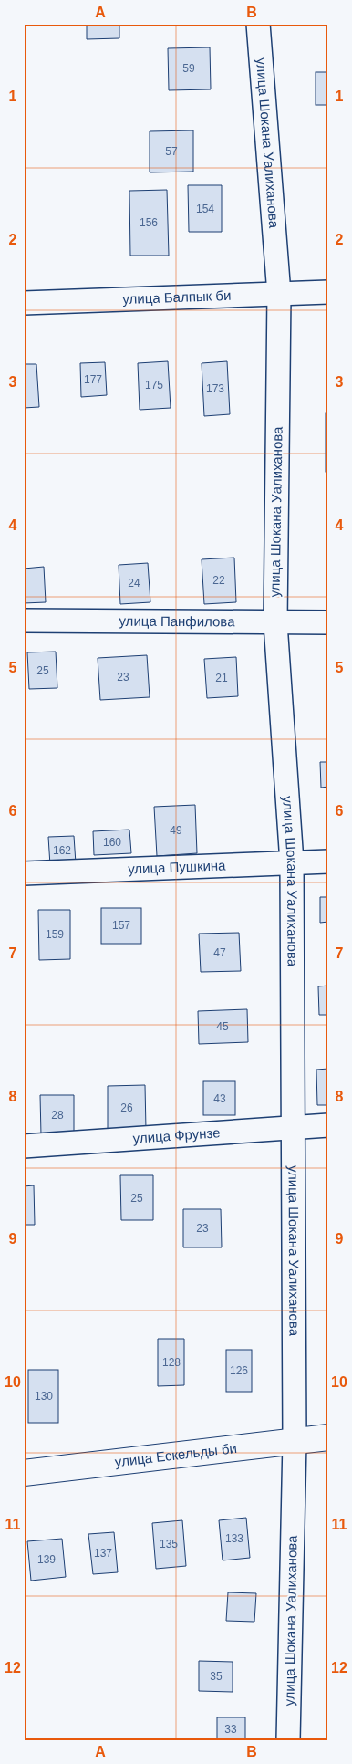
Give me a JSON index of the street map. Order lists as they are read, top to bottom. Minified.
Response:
{"streets":{"street":["улица Шокана Уалиханова","улица Балпык би","улица Панфилова","улица Пушкина","улица Фрунзе","улица Ескельды би"]},"crossings":[["улица Шокана Уалиханова","улица Балпык би"],["улица Шокана Уалиханова","улица Панфилова"],["улица Шокана Уалиханова","улица Пушкина"],["улица Шокана Уалиханова","улица Фрунзе"],["улица Шокана Уалиханова","улица Ескельды би"]],"house_numbers":["59","57","154","156","177","175","173","22","24","25","23","21","49","160","162","157","159","47","45","43","26","28","25","23","128","126","130","133","135","137","139","35","33"],"grid":{"columns":["A","B"],"rows":["1","2","3","4","5","6","7","8","9","10","11","12"]}}
